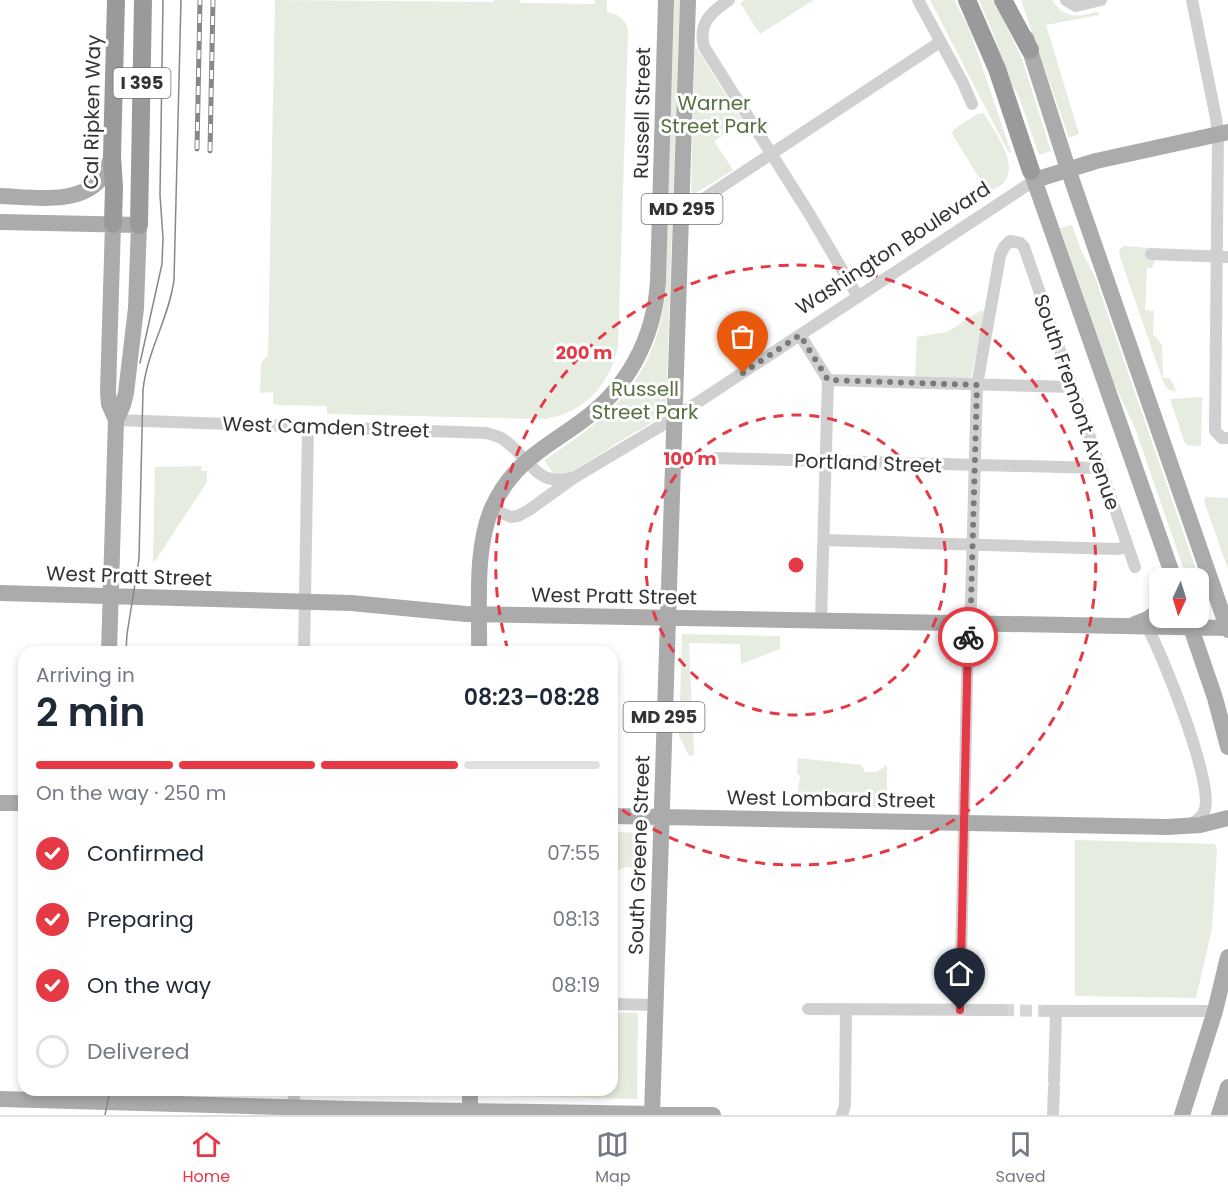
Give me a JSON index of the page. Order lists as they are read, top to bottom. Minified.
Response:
{"streets":{"highway":["I 395","Cal Ripken Way"],"main road":["Russell Street","MD 295","Washington Boulevard","West Pratt Street","West Lombard Street","South Greene Street"],"street":["South Fremont Avenue","West Camden Street","Portland Street"]},"crossings":[["I 395","Cal Ripken Way"],["I 395","West Camden Street"],["Russell Street","MD 295"],["Russell Street","Washington Boulevard"],["Russell Street","West Camden Street"],["MD 295","Washington Boulevard"],["MD 295","West Camden Street"],["MD 295","West Pratt Street"],["MD 295","South Greene Street"],["Washington Boulevard","West Camden Street"],["Washington Boulevard","South Greene Street"],["South Fremont Avenue","Portland Street"],["Portland Street","South Greene Street"],["West Pratt Street","South Greene Street"],["West Lombard Street","South Greene Street"]],"parks":["Warner Street Park","Russell Street Park"],"north":"bottom","page":{"heading":["2 min","Arriving in","08:23–08:28"],"bar":"On the way · 250 m","list":[["Confirmed","07:55"],["Preparing","08:13"],["On the way","08:19"],"Delivered"],"tabs":["Home","Map","Saved"]},"rings":["200 m","100 m"]}
